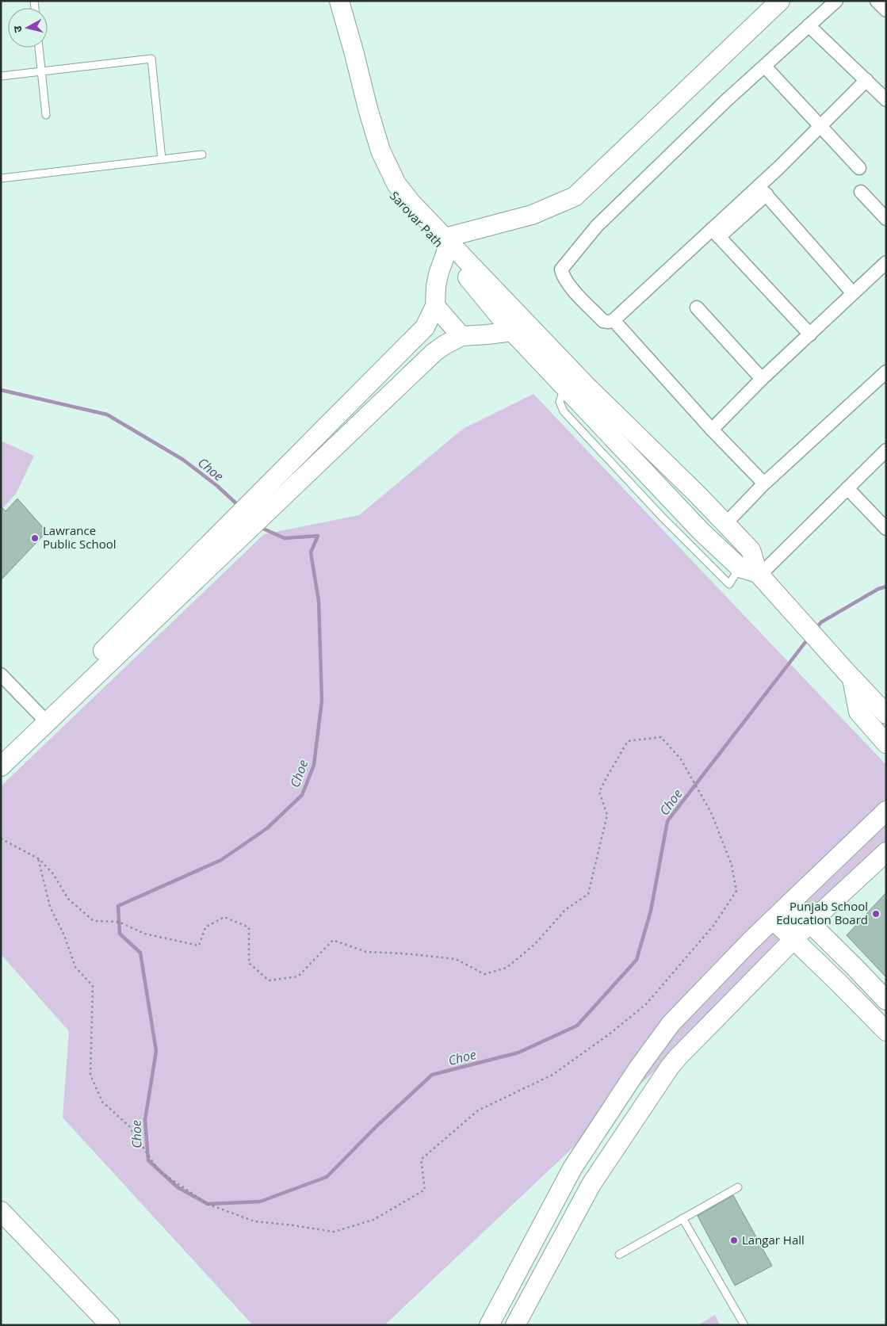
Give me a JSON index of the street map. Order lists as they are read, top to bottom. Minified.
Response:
{"streets":{"main road":["Sarovar Path"]},"water":["Choe"],"places":["Lawrance Public School","Punjab School Education Board","Langar Hall"],"north":"left"}
